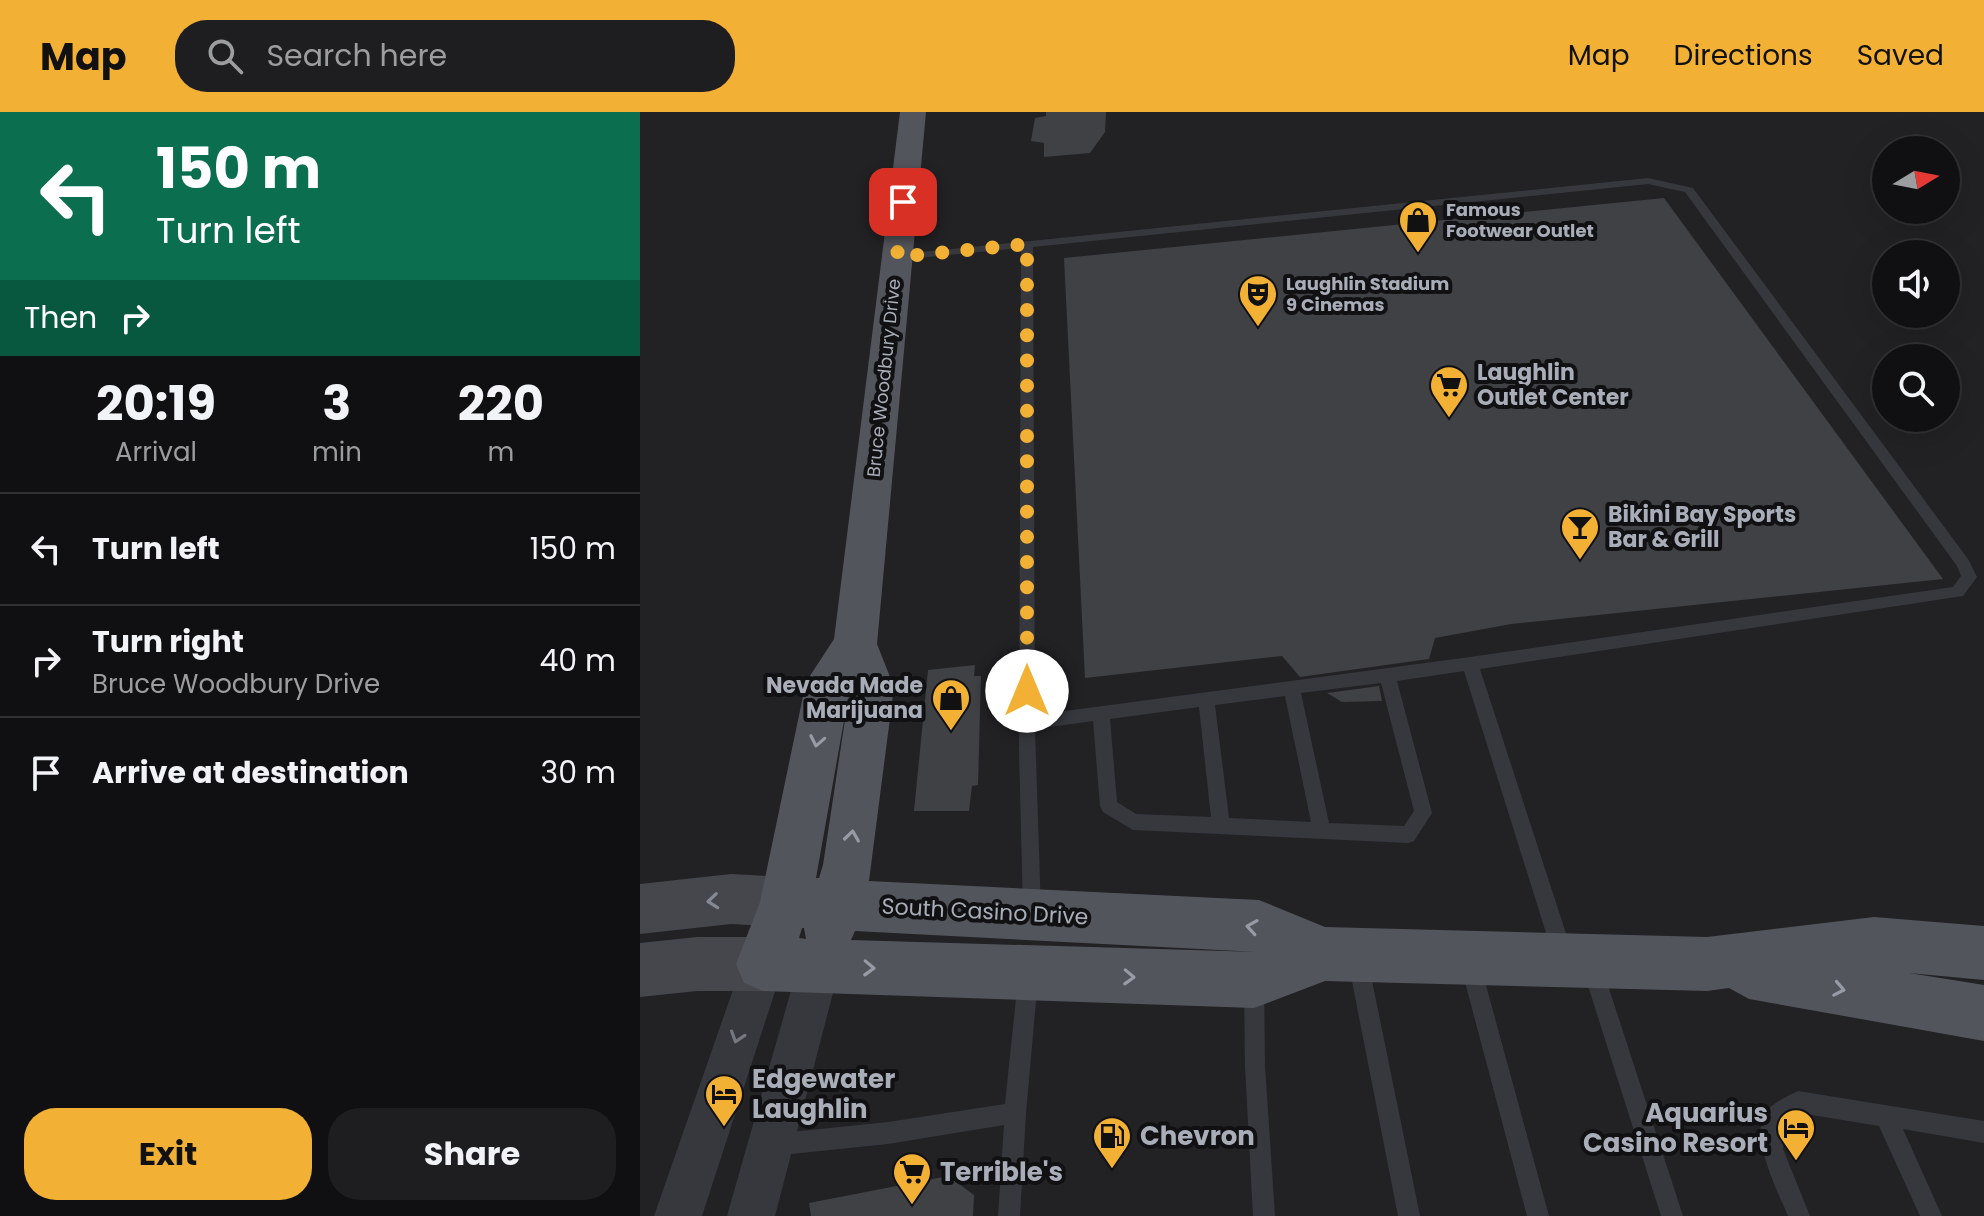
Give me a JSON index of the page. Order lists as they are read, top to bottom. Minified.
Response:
{"streets":{"main road":["Bruce Woodbury Drive","South Casino Drive"]},"crossings":[["Bruce Woodbury Drive","South Casino Drive"]],"places":{"shop":["Famous Footwear Outlet","Nevada Made Marijuana"],"theatre":["Laughlin Stadium 9 Cinemas"],"supermarket":["Laughlin Outlet Center","Terrible's"],"bar":["Bikini Bay Sports Bar & Grill"],"hotel":["Edgewater Laughlin","Aquarius Casino Resort"],"fuel station":["Chevron"]},"north":"right","page":{"header":"Map","search":"Search here","nav":["Map","Directions","Saved"],"turn":["150 m","Turn left"],"then":"Then","eta":["20:19","Arrival","3","min","220","m"],"list":[{"name":"Turn left","value":"150 m"},{"name":"Turn right","note":"Bruce Woodbury Drive","value":"40 m"},{"name":"Arrive at destination","value":"30 m"}],"buttons":["Exit","Share"]}}
